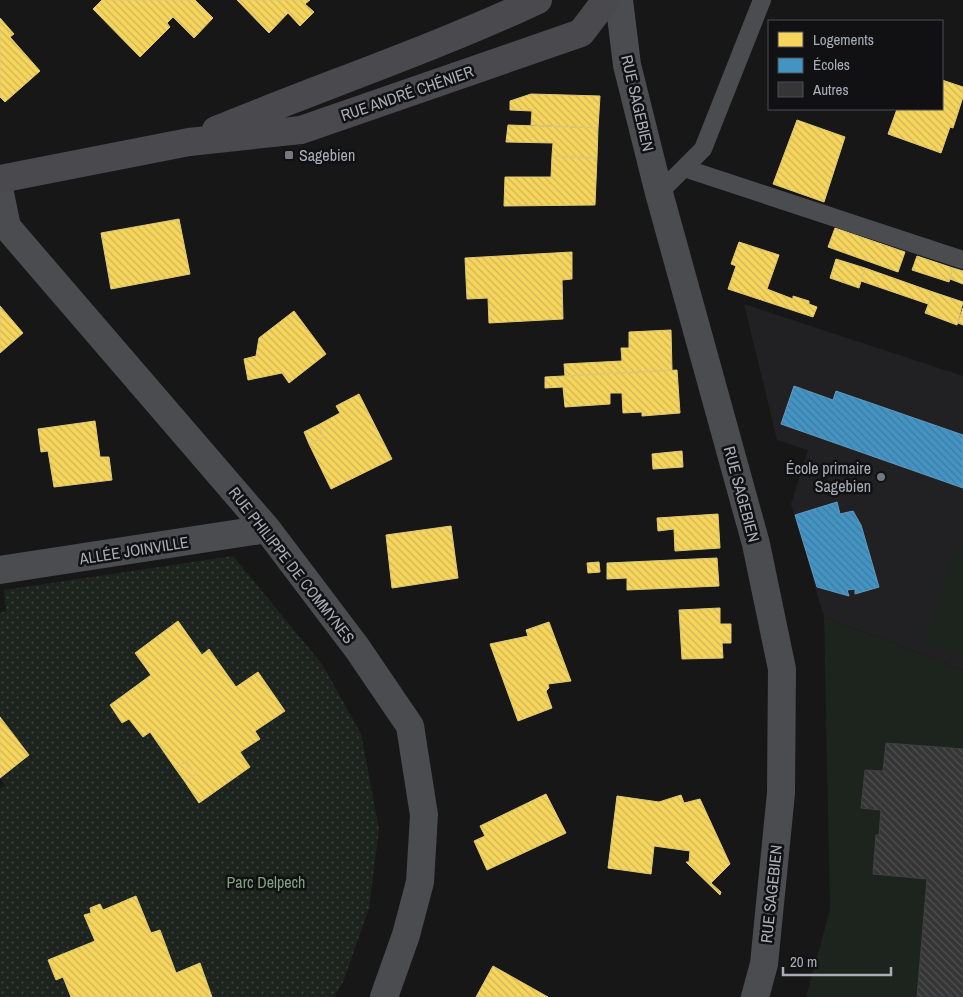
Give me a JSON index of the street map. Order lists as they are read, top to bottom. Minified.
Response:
{"streets":{"street":["RUE ANDRÉ CHÉNIER","RUE SAGEBIEN","ALLÉE JOINVILLE","RUE PHILIPPE DE COMMYNES"]},"crossings":[["ALLÉE JOINVILLE","RUE PHILIPPE DE COMMYNES"]],"parks":["Parc Delpech"],"places":{"transit":["Sagebien"],"other":["École primaire Sagebien"]},"legend":["Logements","Écoles","Autres"],"scale_bar":"20 m"}
